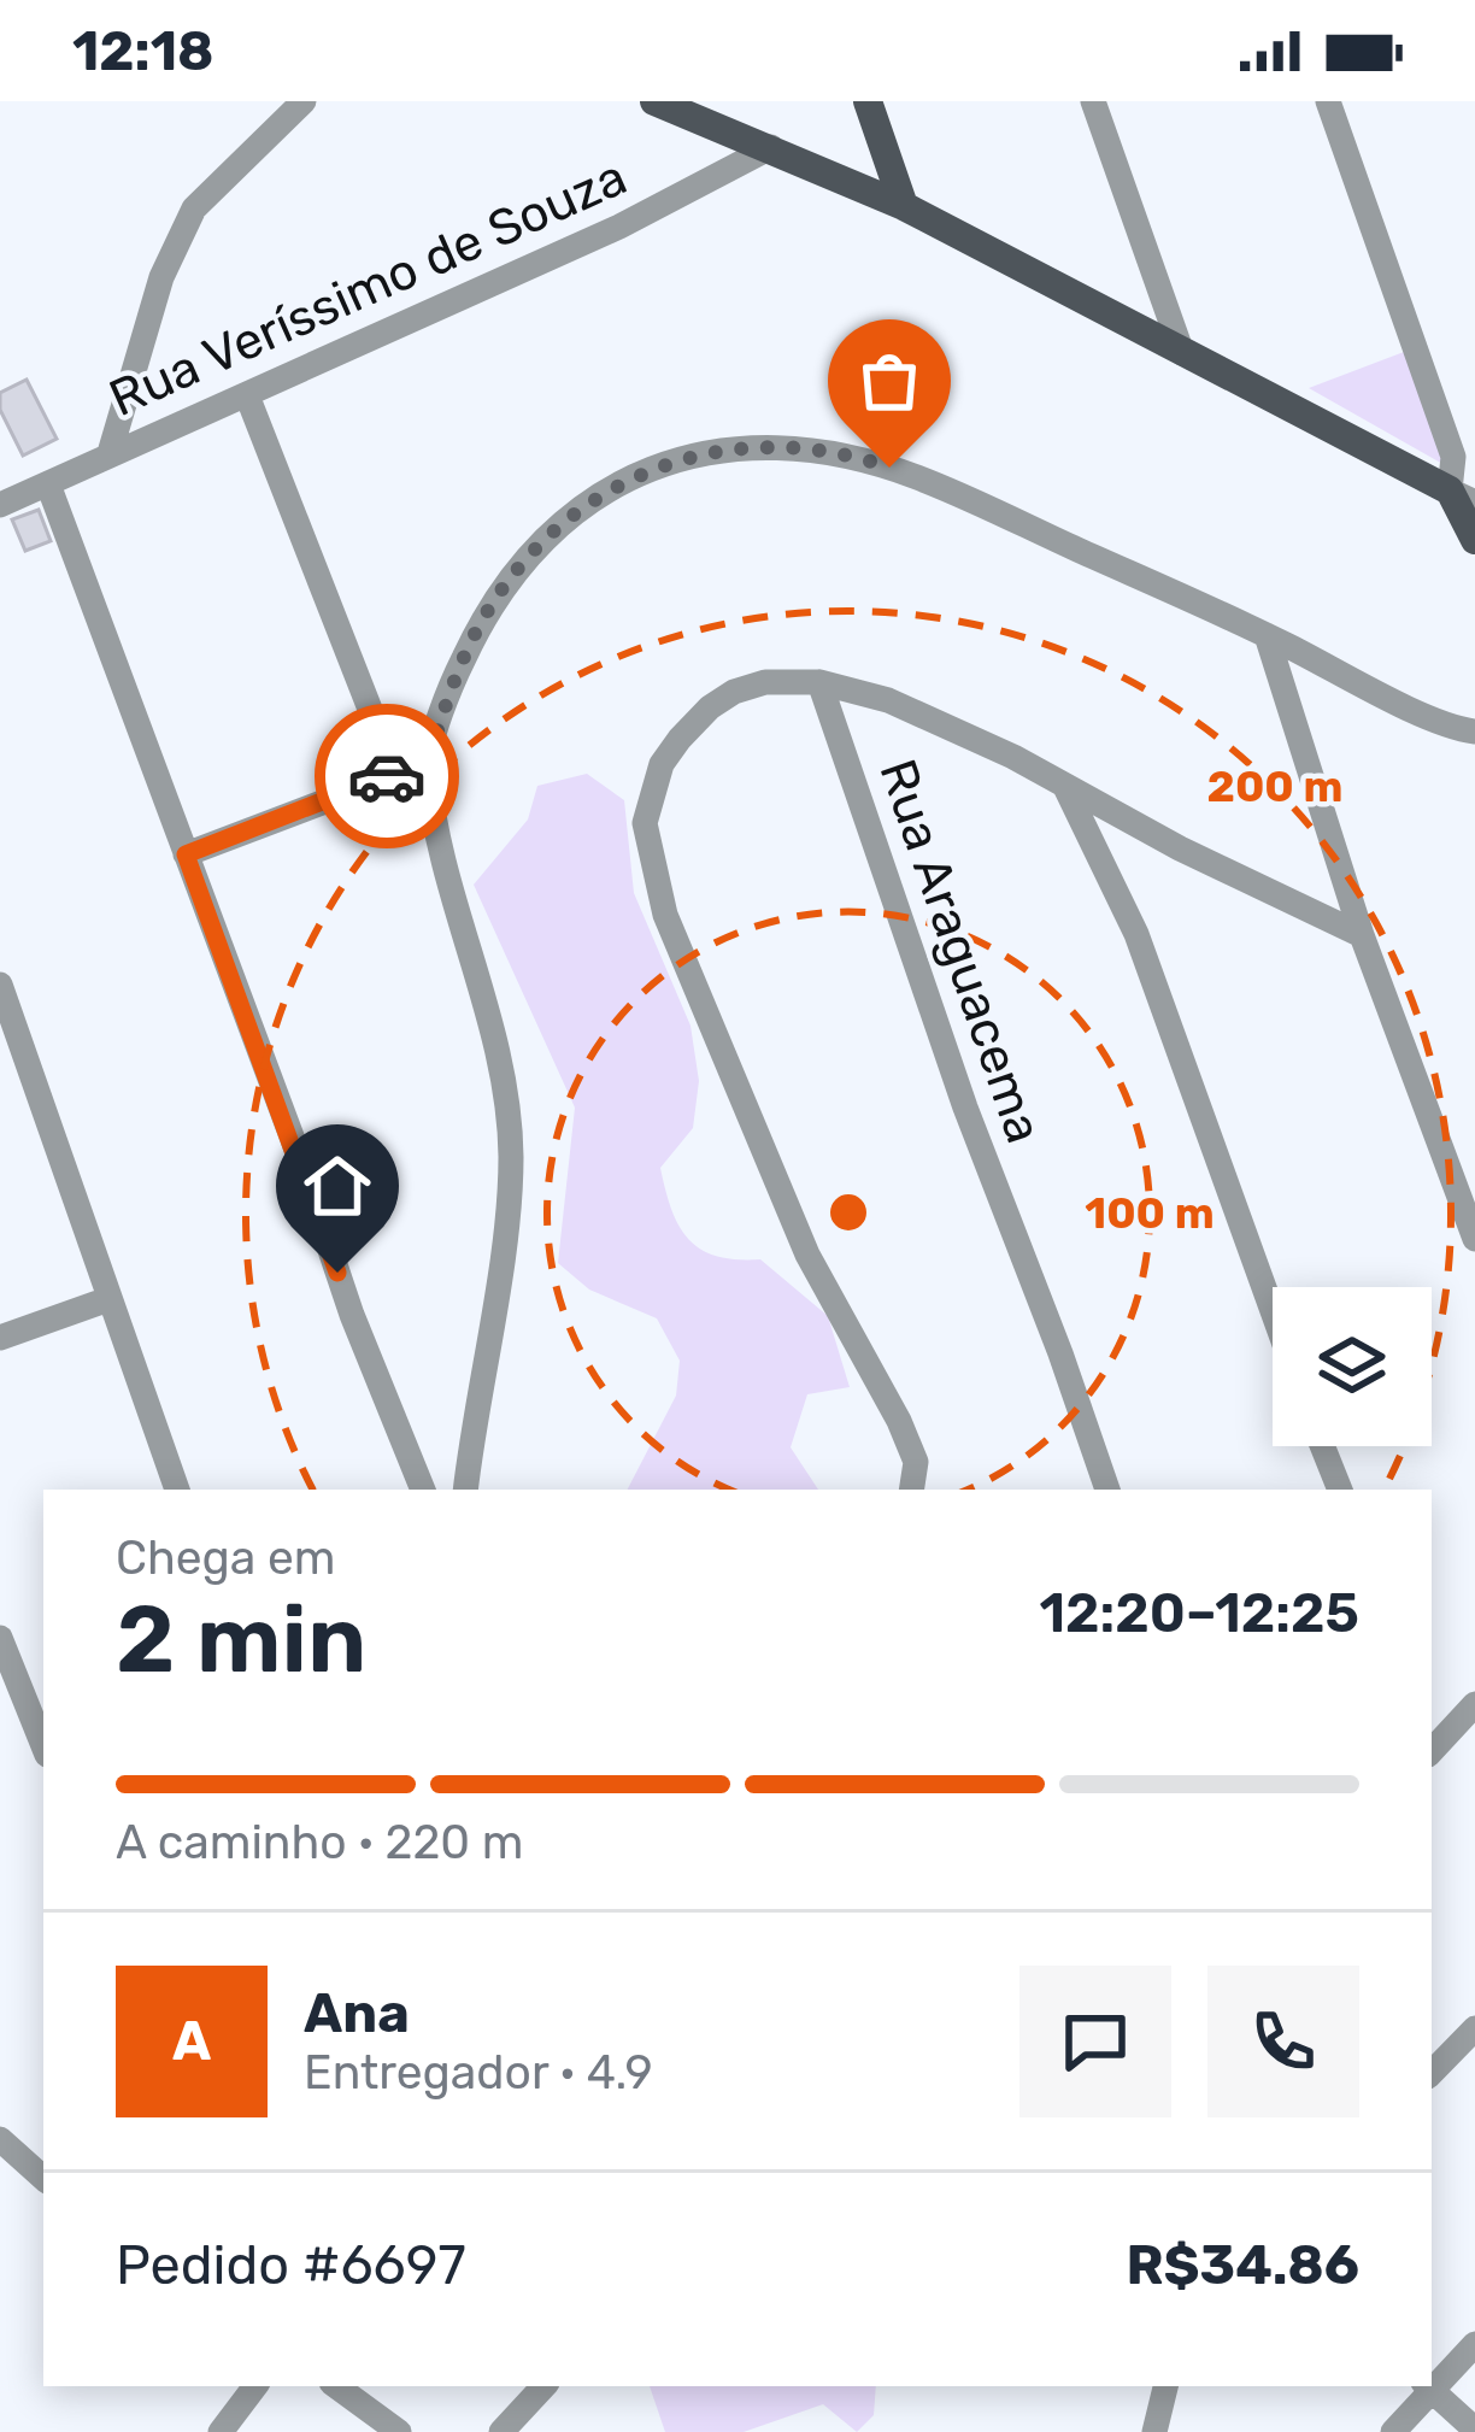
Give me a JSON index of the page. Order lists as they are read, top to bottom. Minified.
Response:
{"streets":{"street":["Rua Veríssimo de Souza","Rua Araguacema"]},"page":{"status":"12:18","heading":["2 min","Chega em","12:20–12:25"],"panel":["Ana","Entregador · 4.9","Pedido #6697","R$34.86"],"bar":"A caminho · 220 m","round":"A"},"rings":["200 m","100 m"]}
